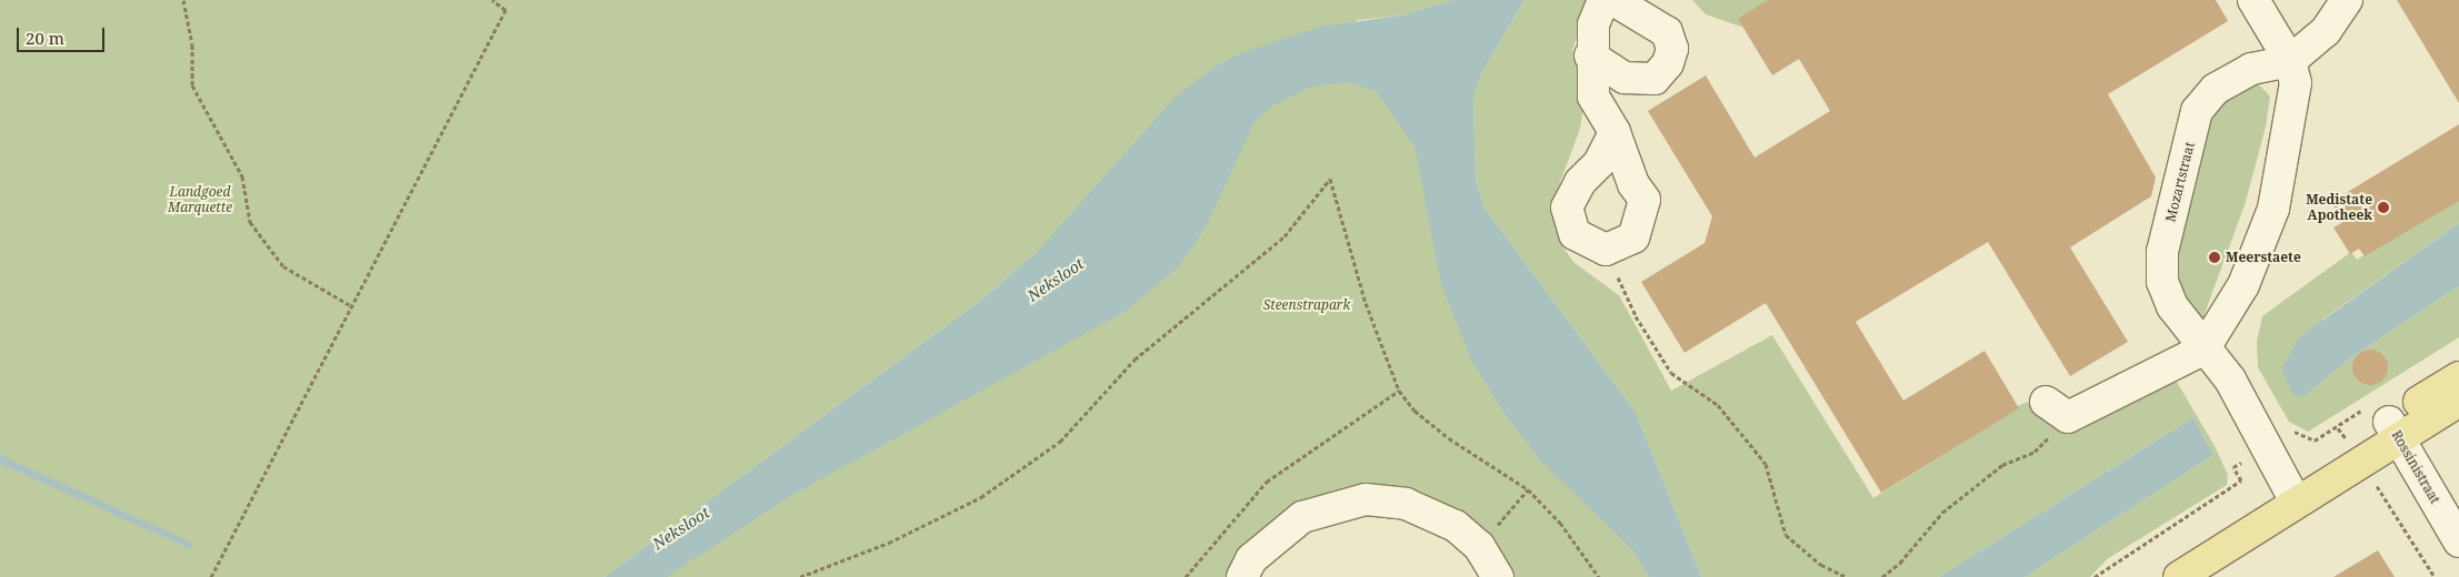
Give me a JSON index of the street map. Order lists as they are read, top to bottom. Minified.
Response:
{"streets":{"street":["Mozartstraat","Rossinistraat"]},"water":["Neksloot"],"parks":["Landgoed Marquette","Steenstrapark"],"places":["Medistate Apotheek","Meerstaete"],"scale_bar":"20 m"}
